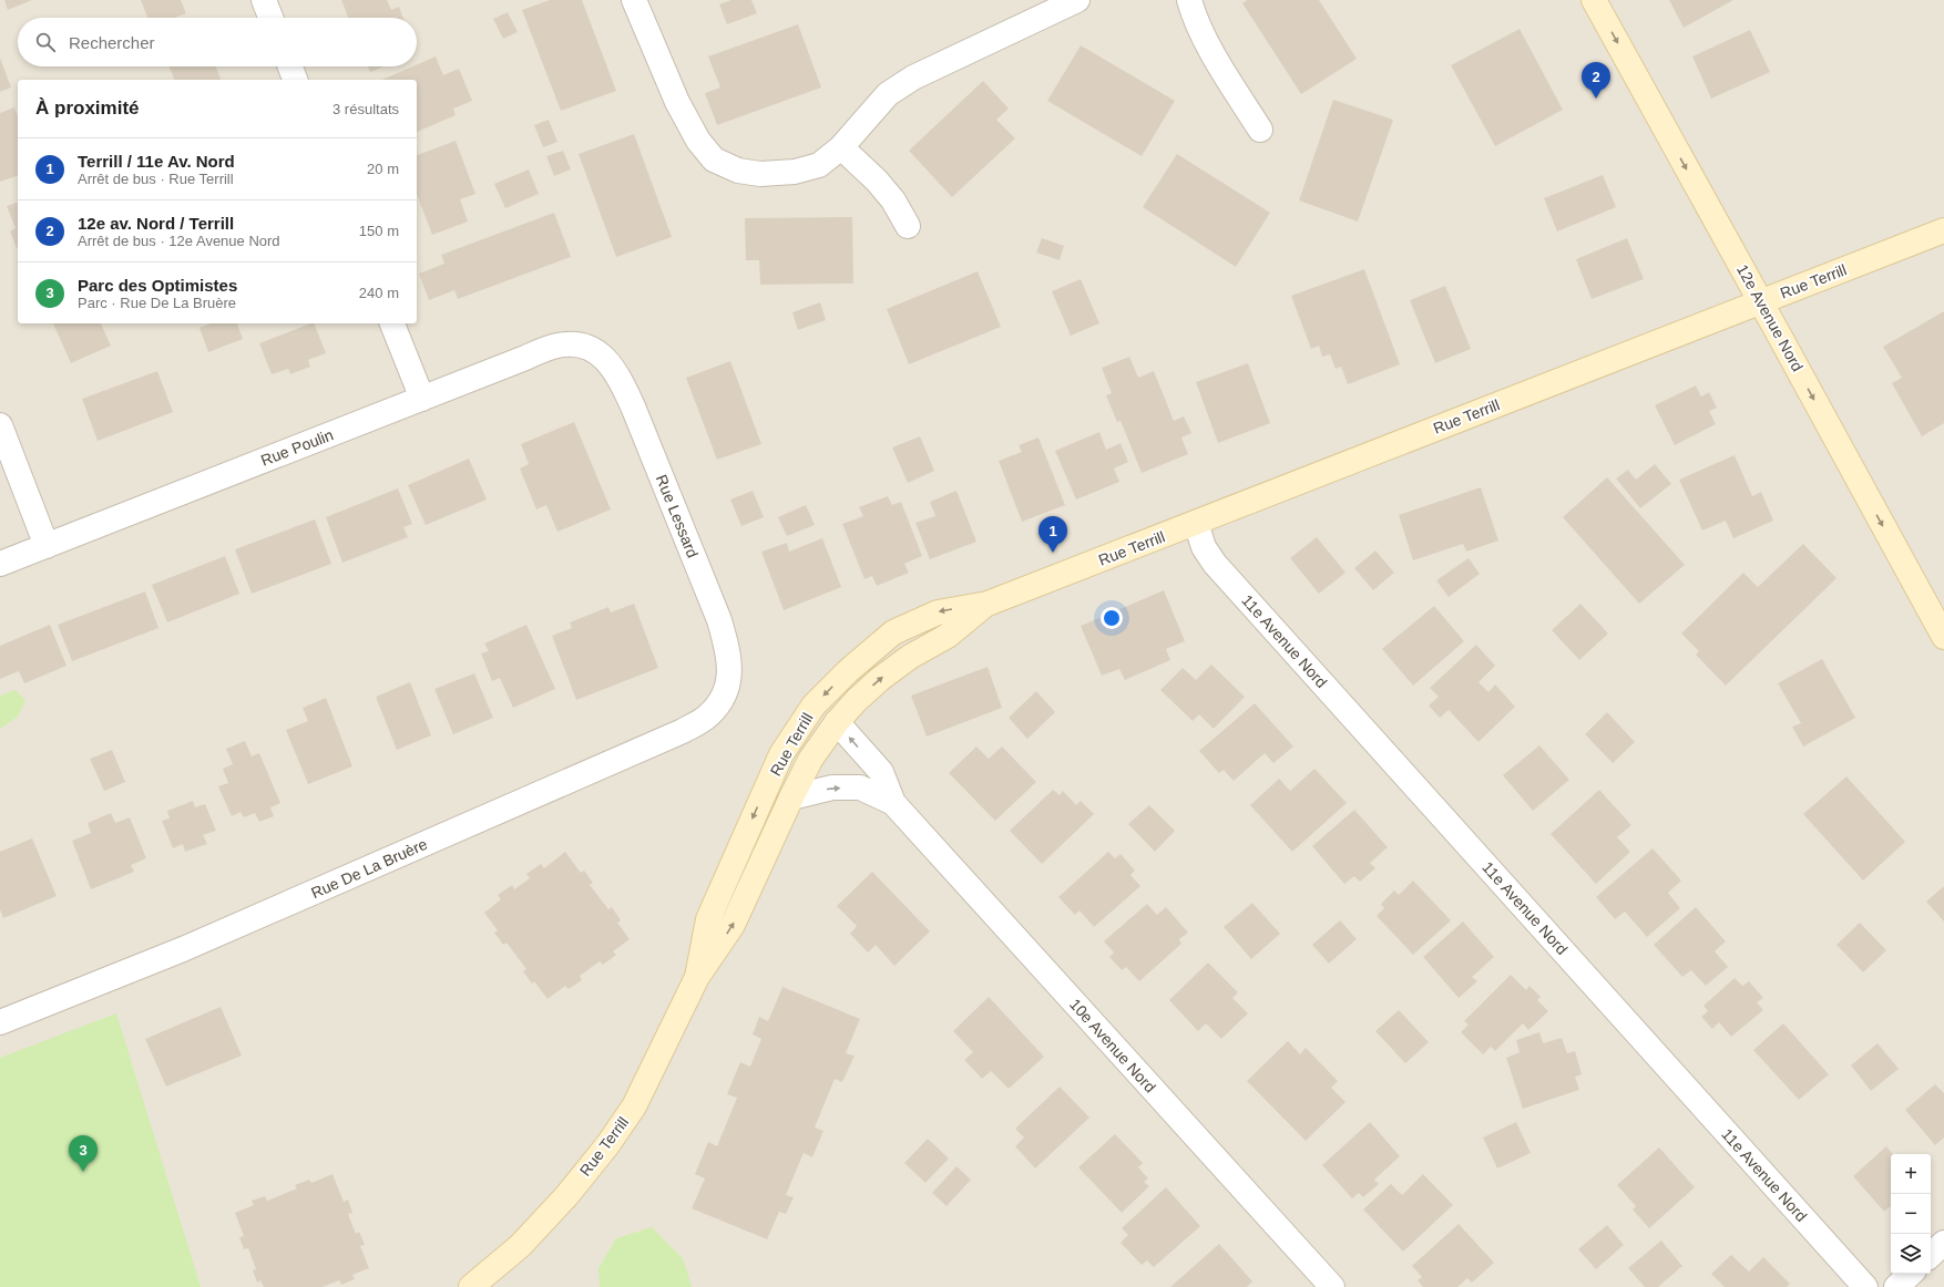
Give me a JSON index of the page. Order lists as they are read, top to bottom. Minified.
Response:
{"streets":{"street":["Rue Terrill","12e Avenue Nord","Rue Poulin","Rue Lessard","11e Avenue Nord","Rue De La Bruère","10e Avenue Nord"]},"crossings":[["Rue Terrill","12e Avenue Nord"],["Rue Terrill","11e Avenue Nord"],["Rue Terrill","10e Avenue Nord"],["Rue Poulin","Rue Lessard"],["Rue Lessard","Rue De La Bruère"]],"one_way":["12e Avenue Nord"],"page":{"search":"Rechercher","pins":["2","1","3"],"heading":["À proximité","3 résultats"],"list":[{"mark":"1","name":"Terrill / 11e Av. Nord","note":"Arrêt de bus · Rue Terrill","value":"20 m"},{"mark":"2","name":"12e av. Nord / Terrill","note":"Arrêt de bus · 12e Avenue Nord","value":"150 m"},{"mark":"3","name":"Parc des Optimistes","note":"Parc · Rue De La Bruère","value":"240 m"}],"map_buttons":["+","−"]}}
